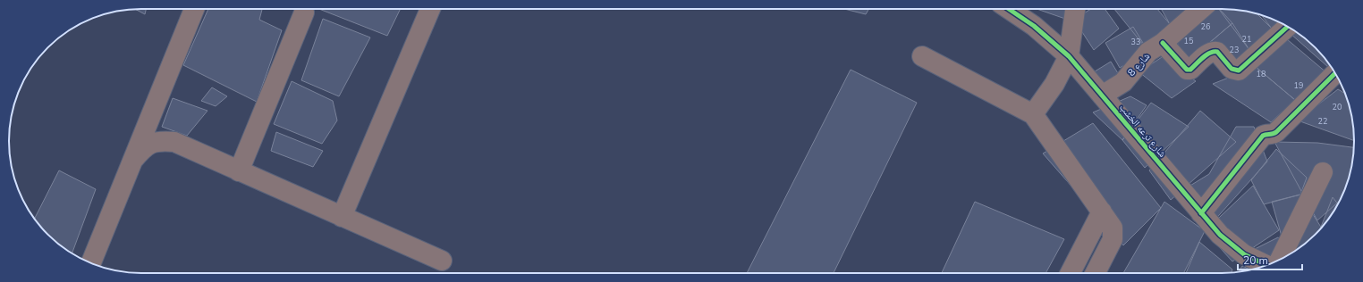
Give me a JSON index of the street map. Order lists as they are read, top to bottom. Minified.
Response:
{"streets":{"street":["شارع 8","شارع ترعه الخشب"]},"crossings":[["شارع 8","شارع ترعه الخشب"]],"house_numbers":["26","21","15","33","23","18","19","20","22"],"scale_bar":"20 m"}
